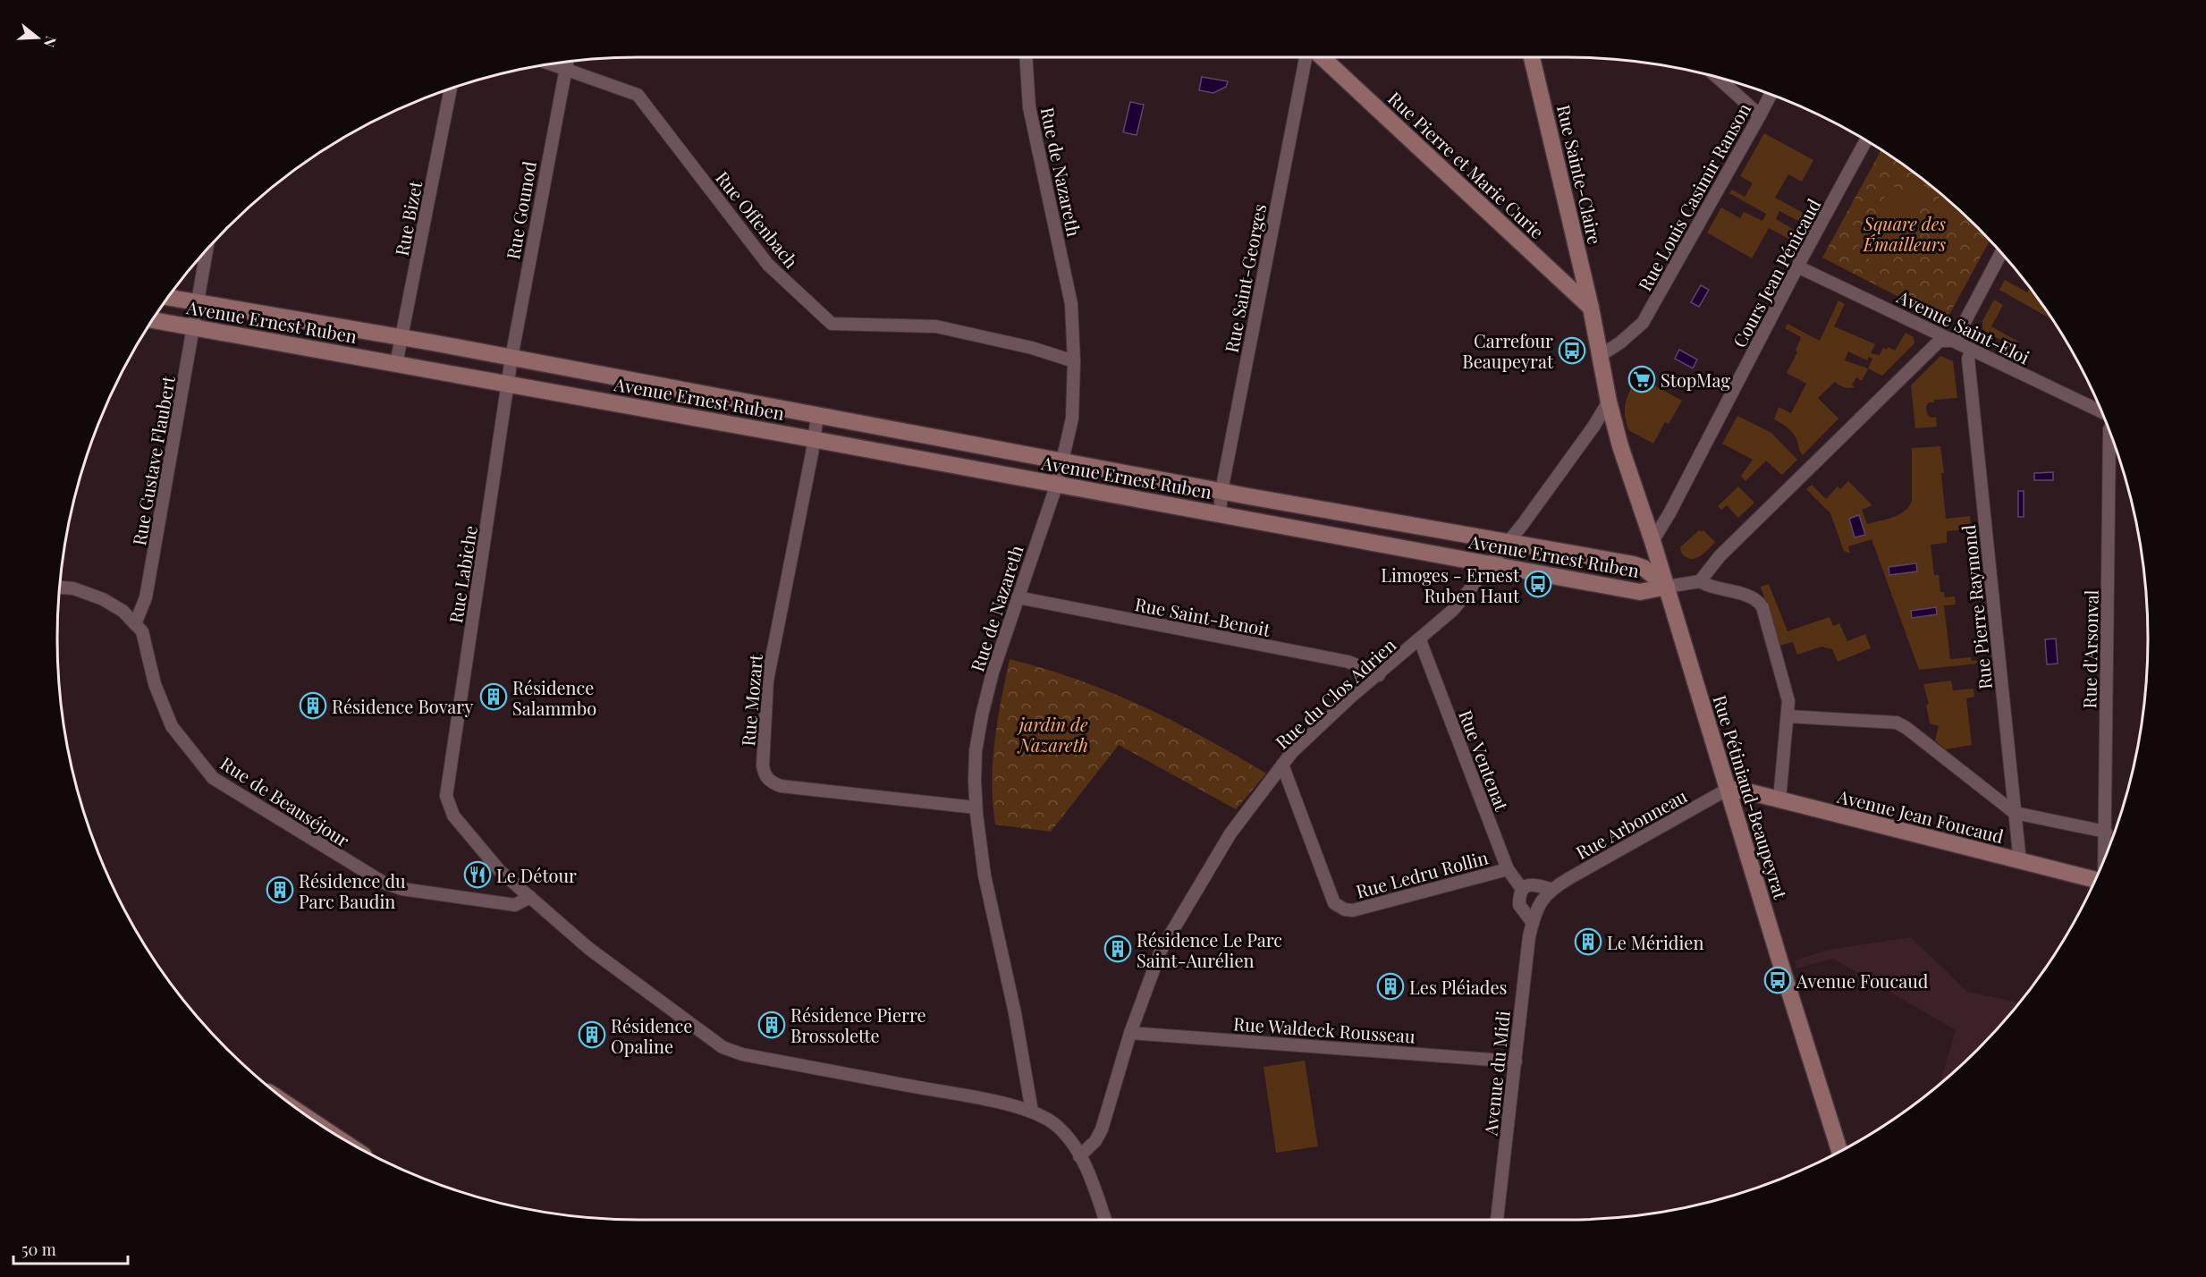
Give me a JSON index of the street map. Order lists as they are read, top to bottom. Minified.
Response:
{"streets":{"street":["Rue Pierre et Marie Curie","Rue de Nazareth","Rue Sainte-Claire","Rue Louis Casimir Ranson","Rue Gounod","Rue Bizet","Rue Offenbach","Cours Jean Pénicaud","Rue Saint-Georges","Avenue Ernest Ruben","Avenue Saint-Eloi","Rue Gustave Flaubert","Rue Labiche","Rue Pierre Raymond","Rue Saint-Benoit","Rue d'Arsonval","Rue du Clos Adrien","Rue Mozart","Rue Ventenat","Rue Pétiniaud-Beaupeyrat","Rue de Beauséjour","Avenue Jean Foucaud","Rue Arbonneau","Rue Ledru Rollin","Rue Waldeck Rousseau","Avenue du Midi"]},"crossings":[["Rue Pierre et Marie Curie","Rue Sainte-Claire"],["Rue de Nazareth","Rue Offenbach"],["Rue de Nazareth","Avenue Ernest Ruben"],["Rue de Nazareth","Rue Saint-Benoit"],["Rue de Nazareth","Rue Mozart"],["Rue Gounod","Rue Offenbach"],["Rue Gounod","Avenue Ernest Ruben"],["Rue Gounod","Rue Labiche"],["Rue Bizet","Avenue Ernest Ruben"],["Cours Jean Pénicaud","Avenue Saint-Eloi"],["Cours Jean Pénicaud","Rue Pétiniaud-Beaupeyrat"],["Rue Saint-Georges","Avenue Ernest Ruben"],["Avenue Ernest Ruben","Rue Gustave Flaubert"],["Avenue Ernest Ruben","Rue Labiche"],["Avenue Ernest Ruben","Rue du Clos Adrien"],["Avenue Ernest Ruben","Rue Mozart"],["Avenue Ernest Ruben","Rue Pétiniaud-Beaupeyrat"],["Avenue Saint-Eloi","Rue Pierre Raymond"],["Rue Gustave Flaubert","Rue de Beauséjour"],["Rue Labiche","Rue de Beauséjour"],["Rue Pierre Raymond","Avenue Jean Foucaud"],["Rue Saint-Benoit","Rue du Clos Adrien"],["Rue du Clos Adrien","Rue Ventenat"],["Rue du Clos Adrien","Rue Pétiniaud-Beaupeyrat"],["Rue du Clos Adrien","Rue Ledru Rollin"],["Rue du Clos Adrien","Rue Waldeck Rousseau"],["Rue Ventenat","Rue Ledru Rollin"],["Rue Pétiniaud-Beaupeyrat","Avenue Jean Foucaud"],["Rue Pétiniaud-Beaupeyrat","Rue Arbonneau"],["Avenue Jean Foucaud","Rue Arbonneau"],["Rue Arbonneau","Avenue du Midi"],["Rue Waldeck Rousseau","Avenue du Midi"]],"parks":["Square des Émailleurs","jardin de Nazareth"],"places":{"bus stop":["Carrefour Beaupeyrat","Limoges - Ernest Ruben Haut","Avenue Foucaud"],"supermarket":["StopMag"],"building":["Résidence Salammbo","Résidence Bovary","Résidence du Parc Baudin","Le Méridien","Résidence Le Parc Saint-Aurélien","Les Pléiades","Résidence Pierre Brossolette","Résidence Opaline"],"restaurant":["Le Détour"]},"scale_bar":"50 m","north":"right"}
